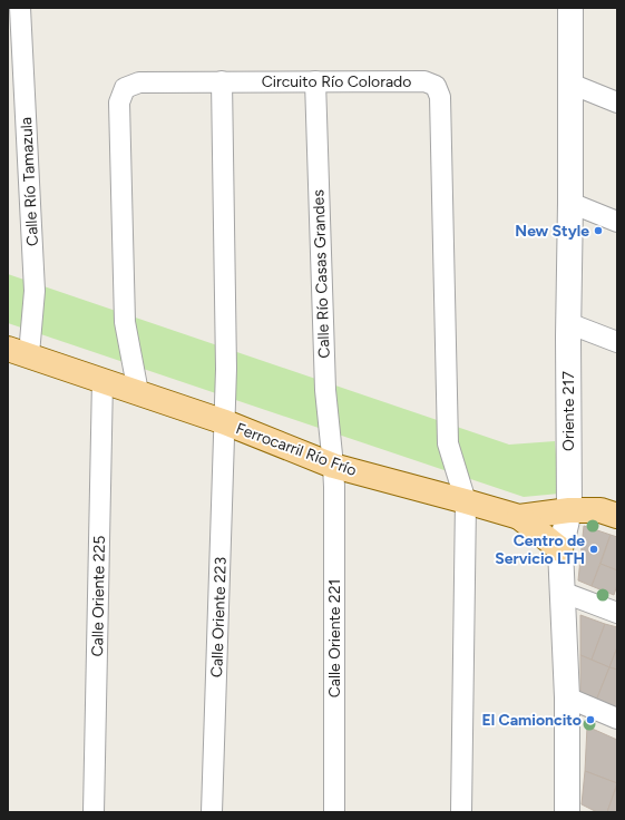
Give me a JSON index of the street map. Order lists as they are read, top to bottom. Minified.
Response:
{"streets":{"main road":["Ferrocarril Río Frío"],"street":["Circuito Río Colorado","Calle Río Tamazula","Calle Río Casas Grandes","Oriente 217","Calle Oriente 225","Calle Oriente 223","Calle Oriente 221"]},"crossings":[["Circuito Río Colorado","Calle Río Casas Grandes"],["Circuito Río Colorado","Ferrocarril Río Frío"],["Circuito Río Colorado","Calle Oriente 223"],["Calle Río Tamazula","Ferrocarril Río Frío"],["Calle Río Casas Grandes","Ferrocarril Río Frío"],["Calle Río Casas Grandes","Calle Oriente 221"],["Oriente 217","Ferrocarril Río Frío"],["Ferrocarril Río Frío","Calle Oriente 225"],["Ferrocarril Río Frío","Calle Oriente 223"],["Ferrocarril Río Frío","Calle Oriente 221"]],"places":["New Style","Centro de Servicio LTH","El Camioncito"]}
